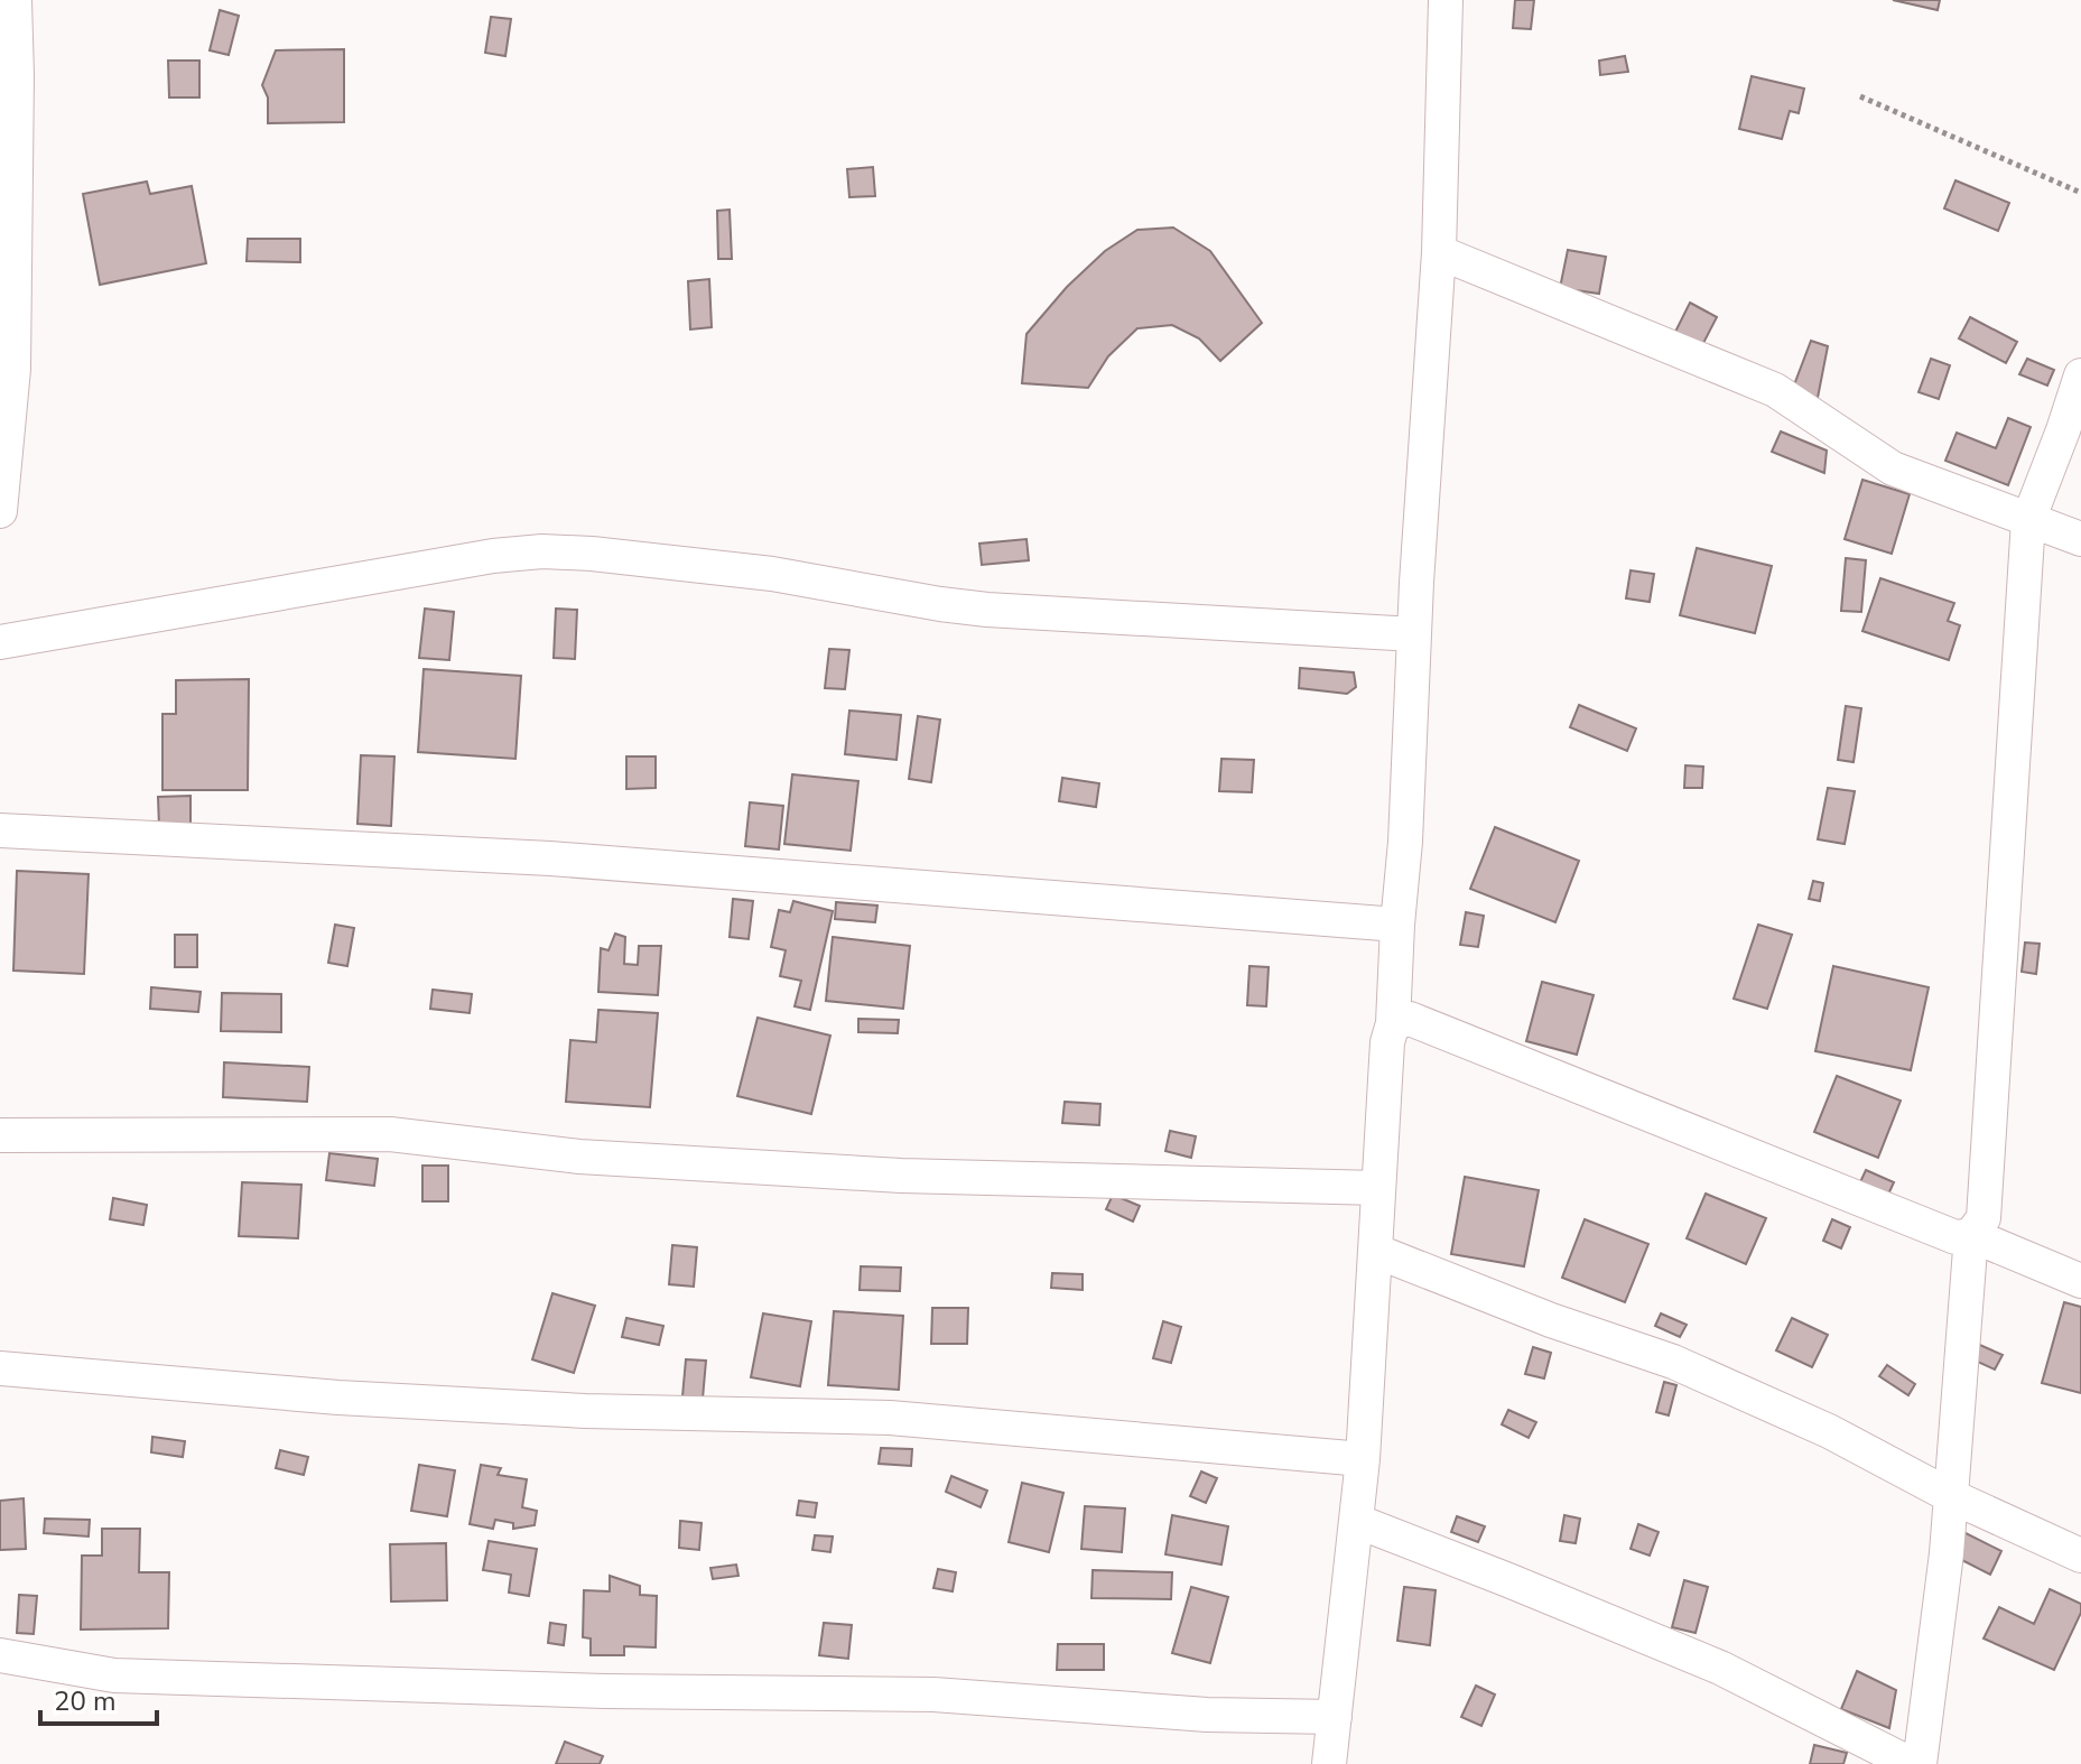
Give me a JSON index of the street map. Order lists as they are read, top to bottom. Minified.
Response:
{"scale_bar":"20 m"}
